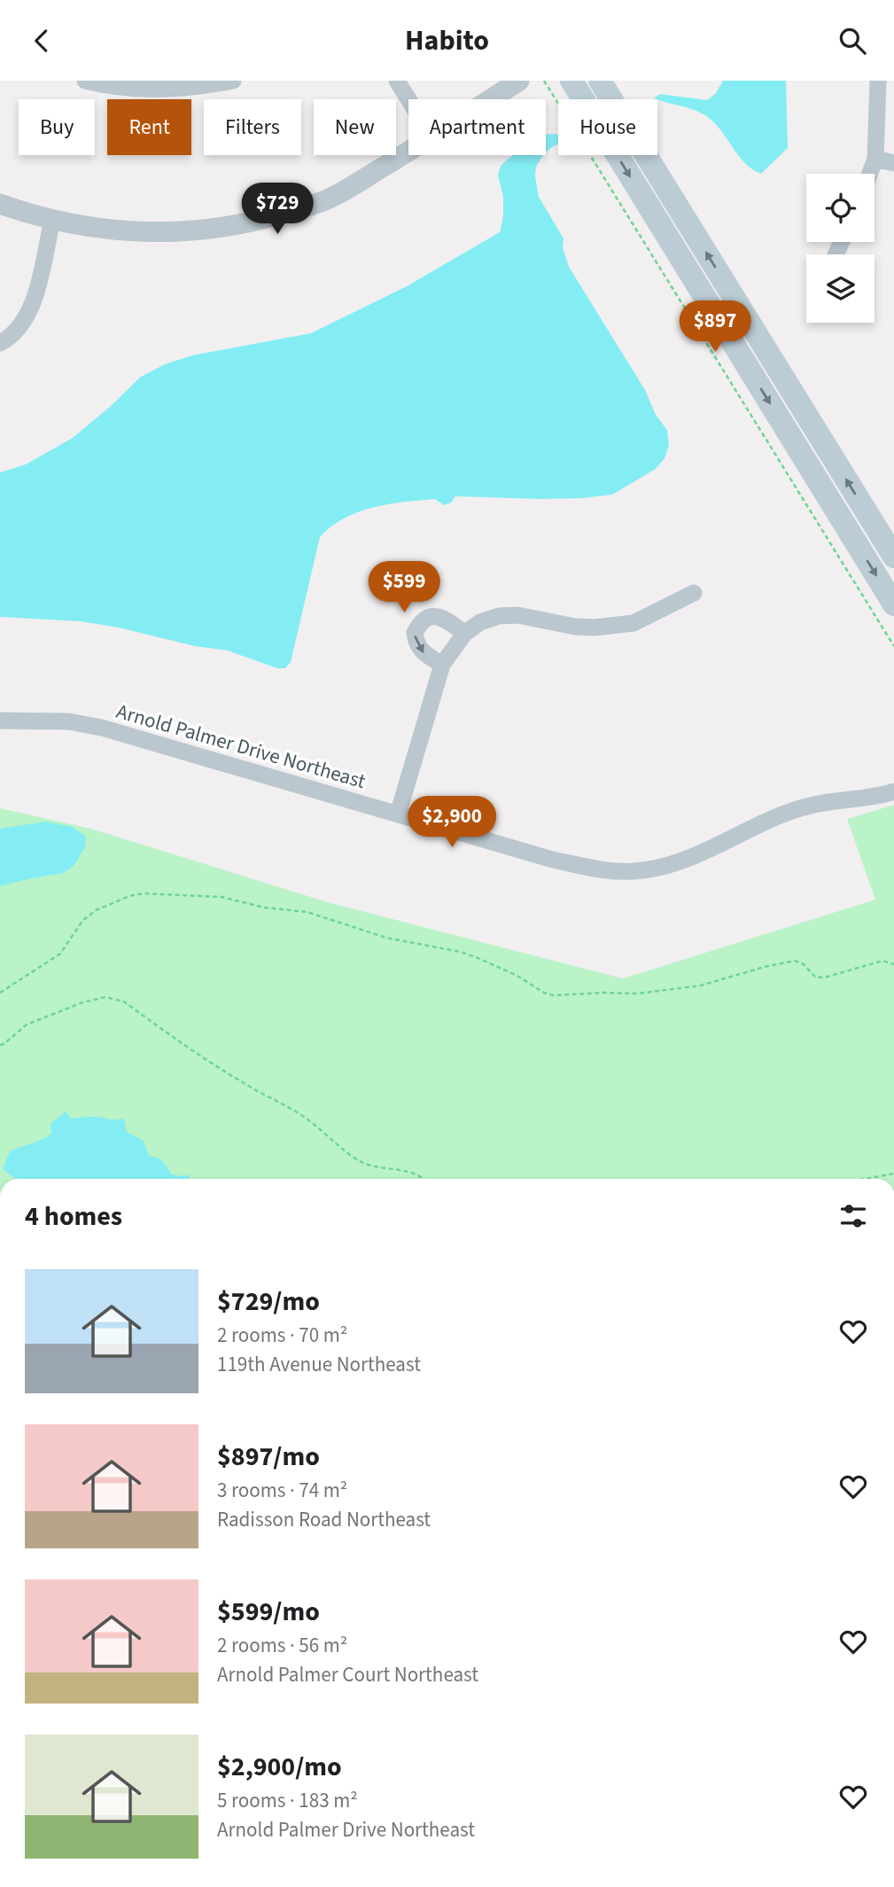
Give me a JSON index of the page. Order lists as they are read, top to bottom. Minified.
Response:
{"streets":{"street":["Arnold Palmer Drive Northeast"]},"page":{"header":"Habito","chip":["Buy","Rent","Filters","New","Apartment","House"],"price":["$729","$897","$599","$2,900"],"heading":"4 homes","list":[{"name":"$729/mo","note":"2 rooms · 70 m² · 119th Avenue Northeast"},{"name":"$897/mo","note":"3 rooms · 74 m² · Radisson Road Northeast"},{"name":"$599/mo","note":"2 rooms · 56 m² · Arnold Palmer Court Northeast"},{"name":"$2,900/mo","note":"5 rooms · 183 m² · Arnold Palmer Drive Northeast"}]}}
